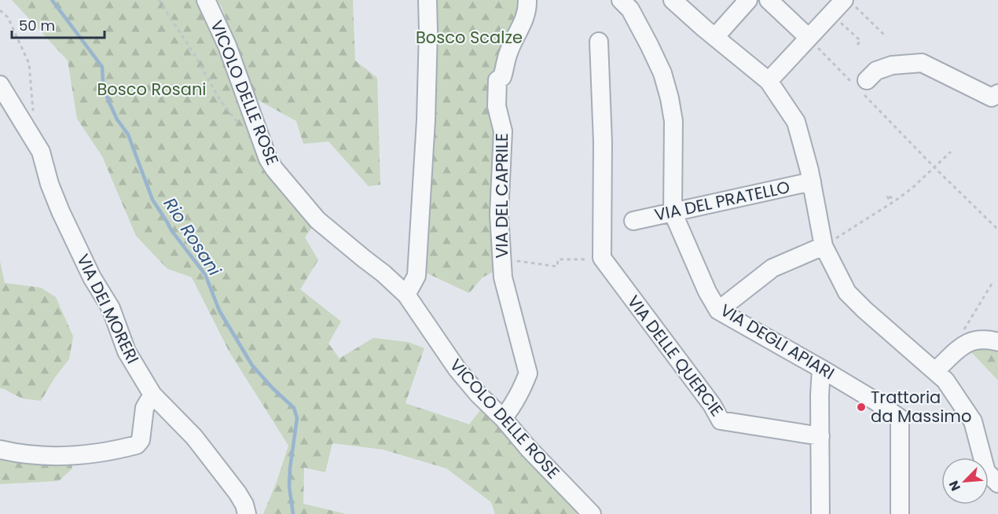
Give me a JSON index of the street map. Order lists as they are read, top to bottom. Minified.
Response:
{"streets":{"street":["VICOLO DELLE ROSE","VIA DEL CAPRILE","VIA DEL PRATELLO","VIA DEI MORERI","VIA DEGLI APIARI","VIA DELLE QUERCIE"]},"crossings":[["VICOLO DELLE ROSE","VIA DEL CAPRILE"],["VIA DEL PRATELLO","VIA DEGLI APIARI"]],"water":["Rio Rosani"],"parks":["Bosco Scalze","Bosco Rosani"],"places":["Trattoria da Massimo"],"scale_bar":"50 m","north":"bottom left"}
